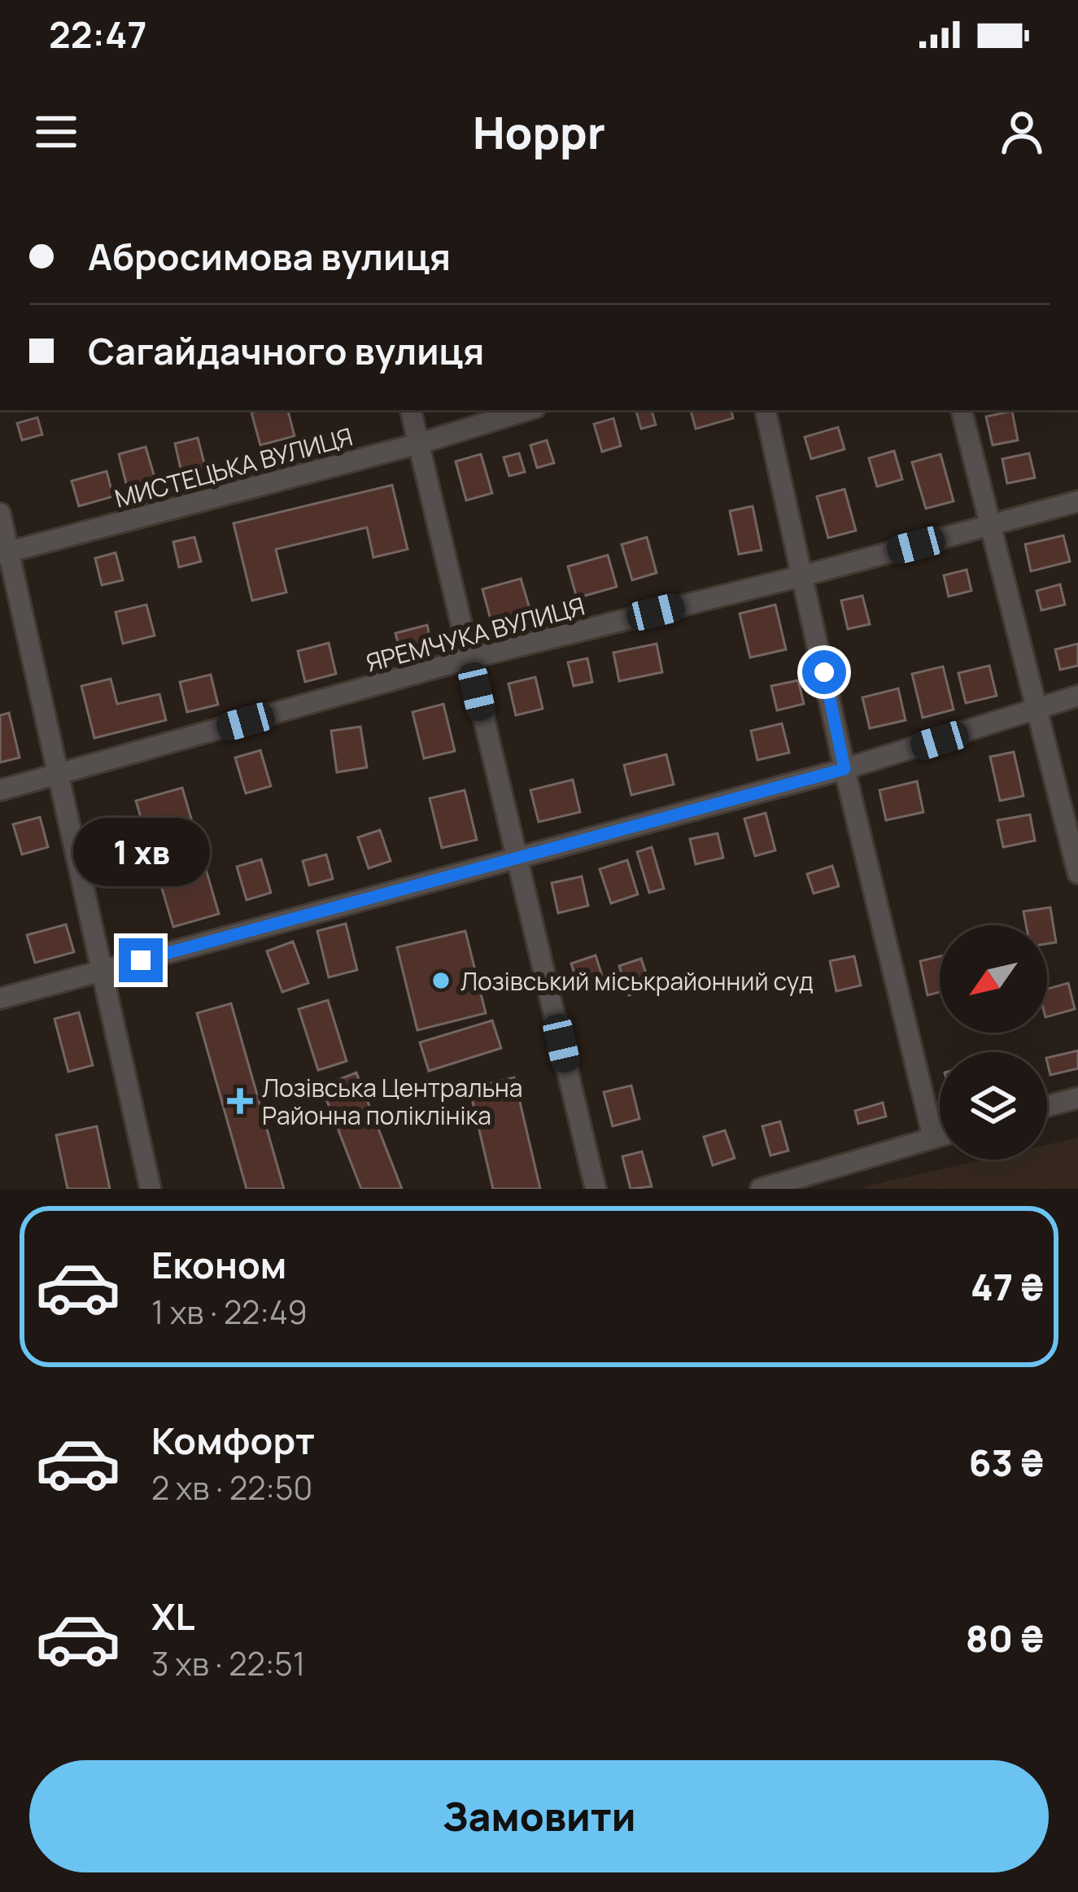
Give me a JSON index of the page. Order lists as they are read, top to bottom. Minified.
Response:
{"streets":{"street":["МИСТЕЦЬКА ВУЛИЦЯ","ЯРЕМЧУКА ВУЛИЦЯ"]},"places":{"other":["Лозівський міськрайонний суд"],"health":["Лозівська Центральна Районна поліклініка"]},"north":"bottom left","page":{"status":"22:47","header":"Hoppr","banner":["Абросимова вулиця","Сагайдачного вулиця"],"bubble":"1 хв","list":[{"name":"Економ","note":"1 хв · 22:49","value":"47 ₴"},{"name":"Комфорт","note":"2 хв · 22:50","value":"63 ₴"},{"name":"XL","note":"3 хв · 22:51","value":"80 ₴"}],"buttons":"Замовити"}}
